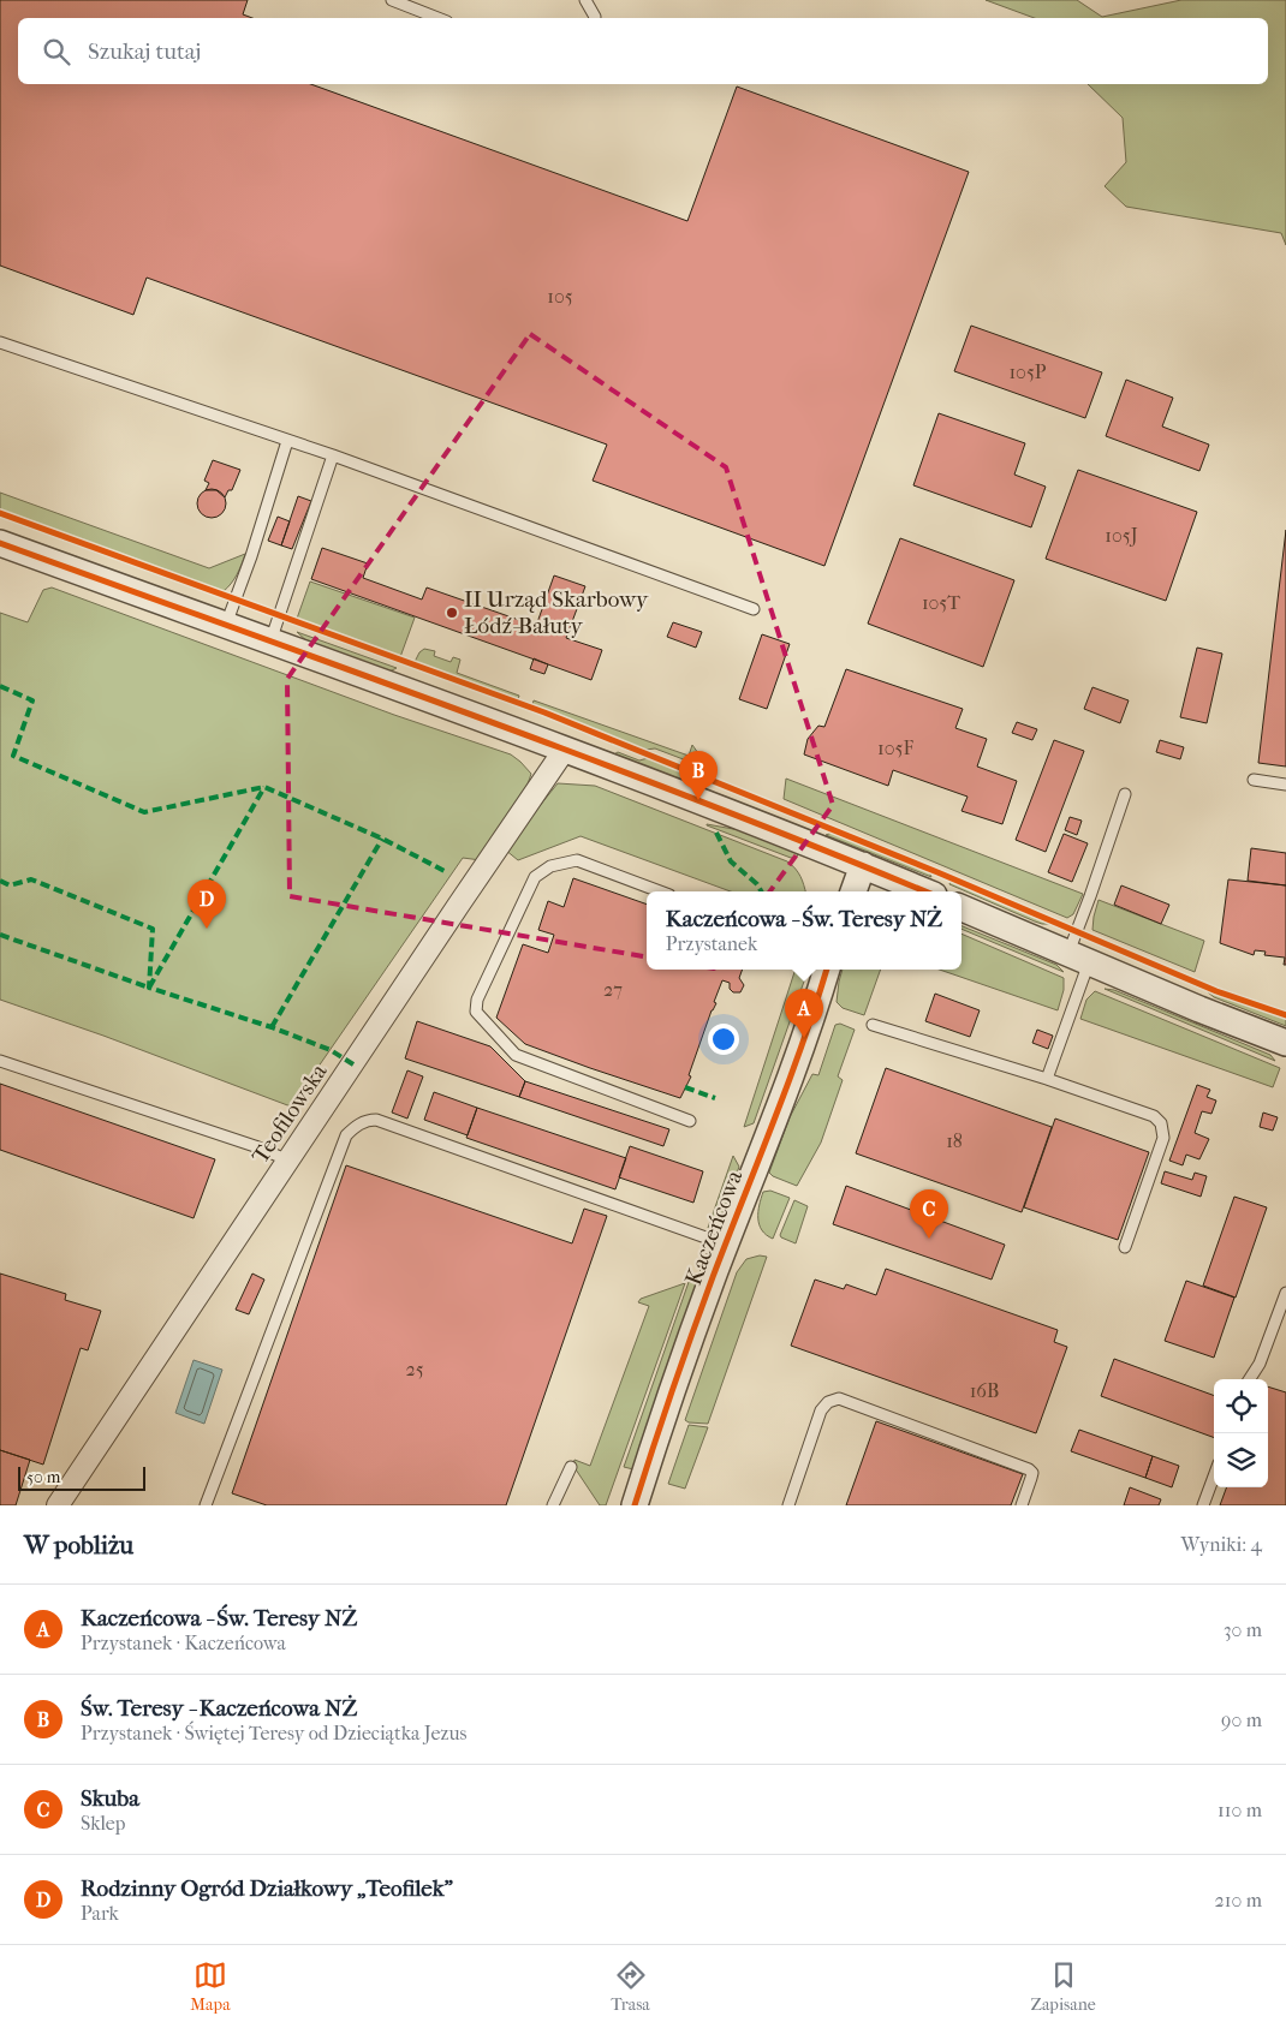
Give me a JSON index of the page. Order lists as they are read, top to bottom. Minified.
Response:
{"streets":{"street":["Teofilowska","Kaczeńcowa"]},"places":["II Urząd Skarbowy Łódź-Bałuty"],"house_numbers":["105","105P","105J","105T","105F","27","18","25","16B"],"scale_bar":"50 m","page":{"search":"Szukaj tutaj","pins":["B","D","A","C"],"popup":["Kaczeńcowa - Św. Teresy NŻ","Przystanek"],"scale":"50 m","heading":["W pobliżu","Wyniki: 4"],"list":[{"mark":"A","name":"Kaczeńcowa - Św. Teresy NŻ","note":"Przystanek · Kaczeńcowa","value":"30 m"},{"mark":"B","name":"Św. Teresy - Kaczeńcowa NŻ","note":"Przystanek · Świętej Teresy od Dzieciątka Jezus","value":"90 m"},{"mark":"C","name":"Skuba","note":"Sklep","value":"110 m"},{"mark":"D","name":"Rodzinny Ogród Działkowy „Teofilek”","note":"Park","value":"210 m"}],"nav":["Mapa","Trasa","Zapisane"]}}
